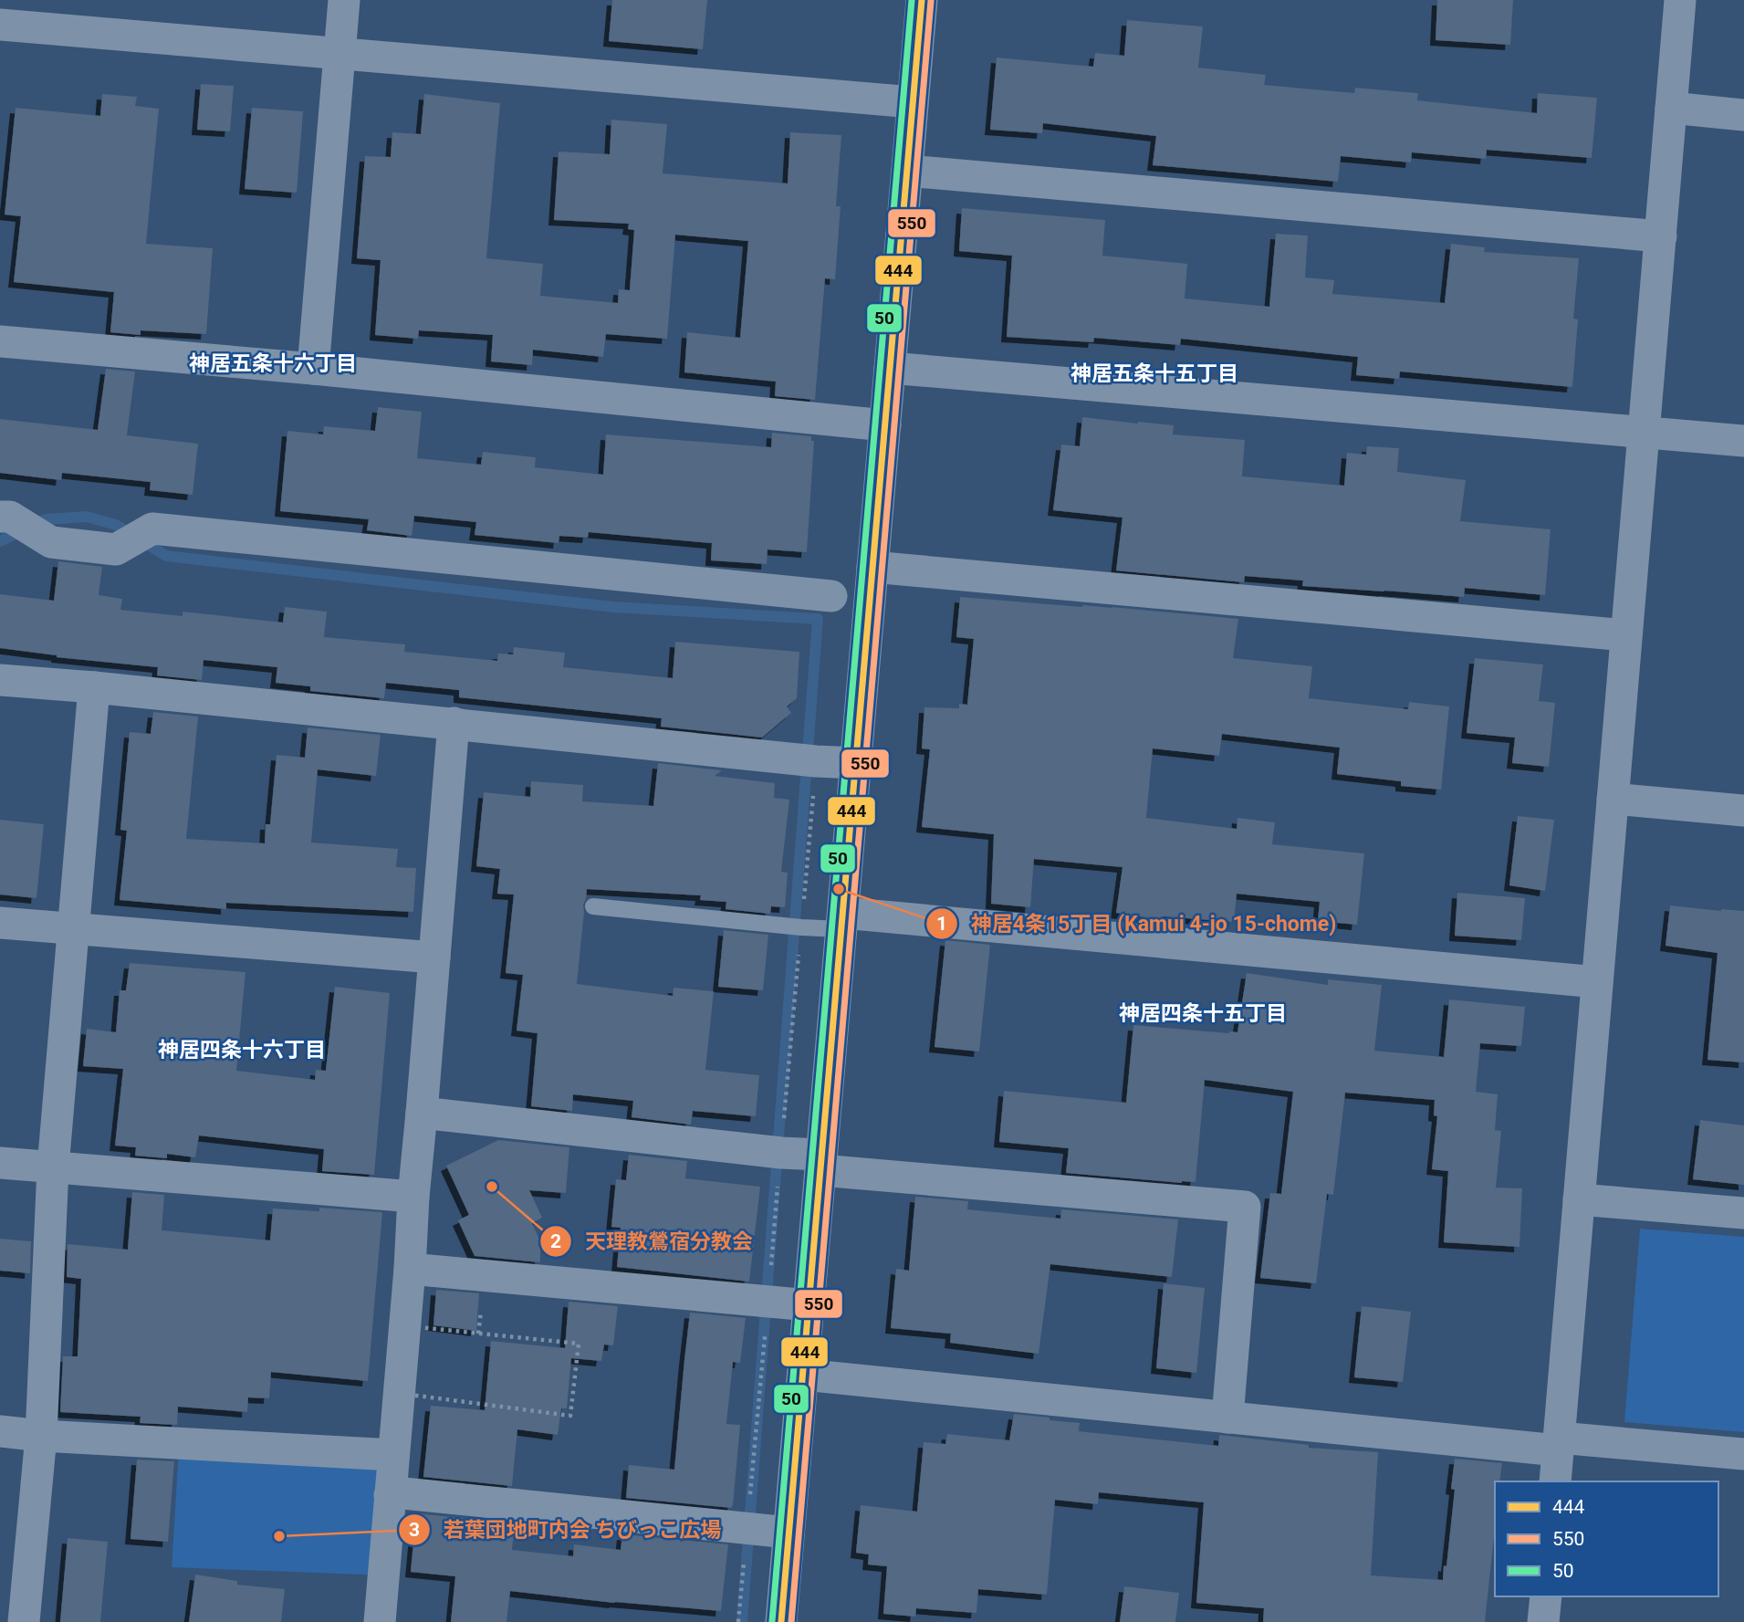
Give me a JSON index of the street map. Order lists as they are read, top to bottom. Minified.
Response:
{"districts":["神居五条十六丁目","神居五条十五丁目","神居四条十五丁目","神居四条十六丁目"],"places":["神居4条15丁目 (Kamui 4-jo 15-chome)","天理教鶯宿分教会","若葉団地町内会 ちびっこ広場"],"lines":["transit line 444","transit line 50","transit line 550"],"legend":["444","550","50"]}
